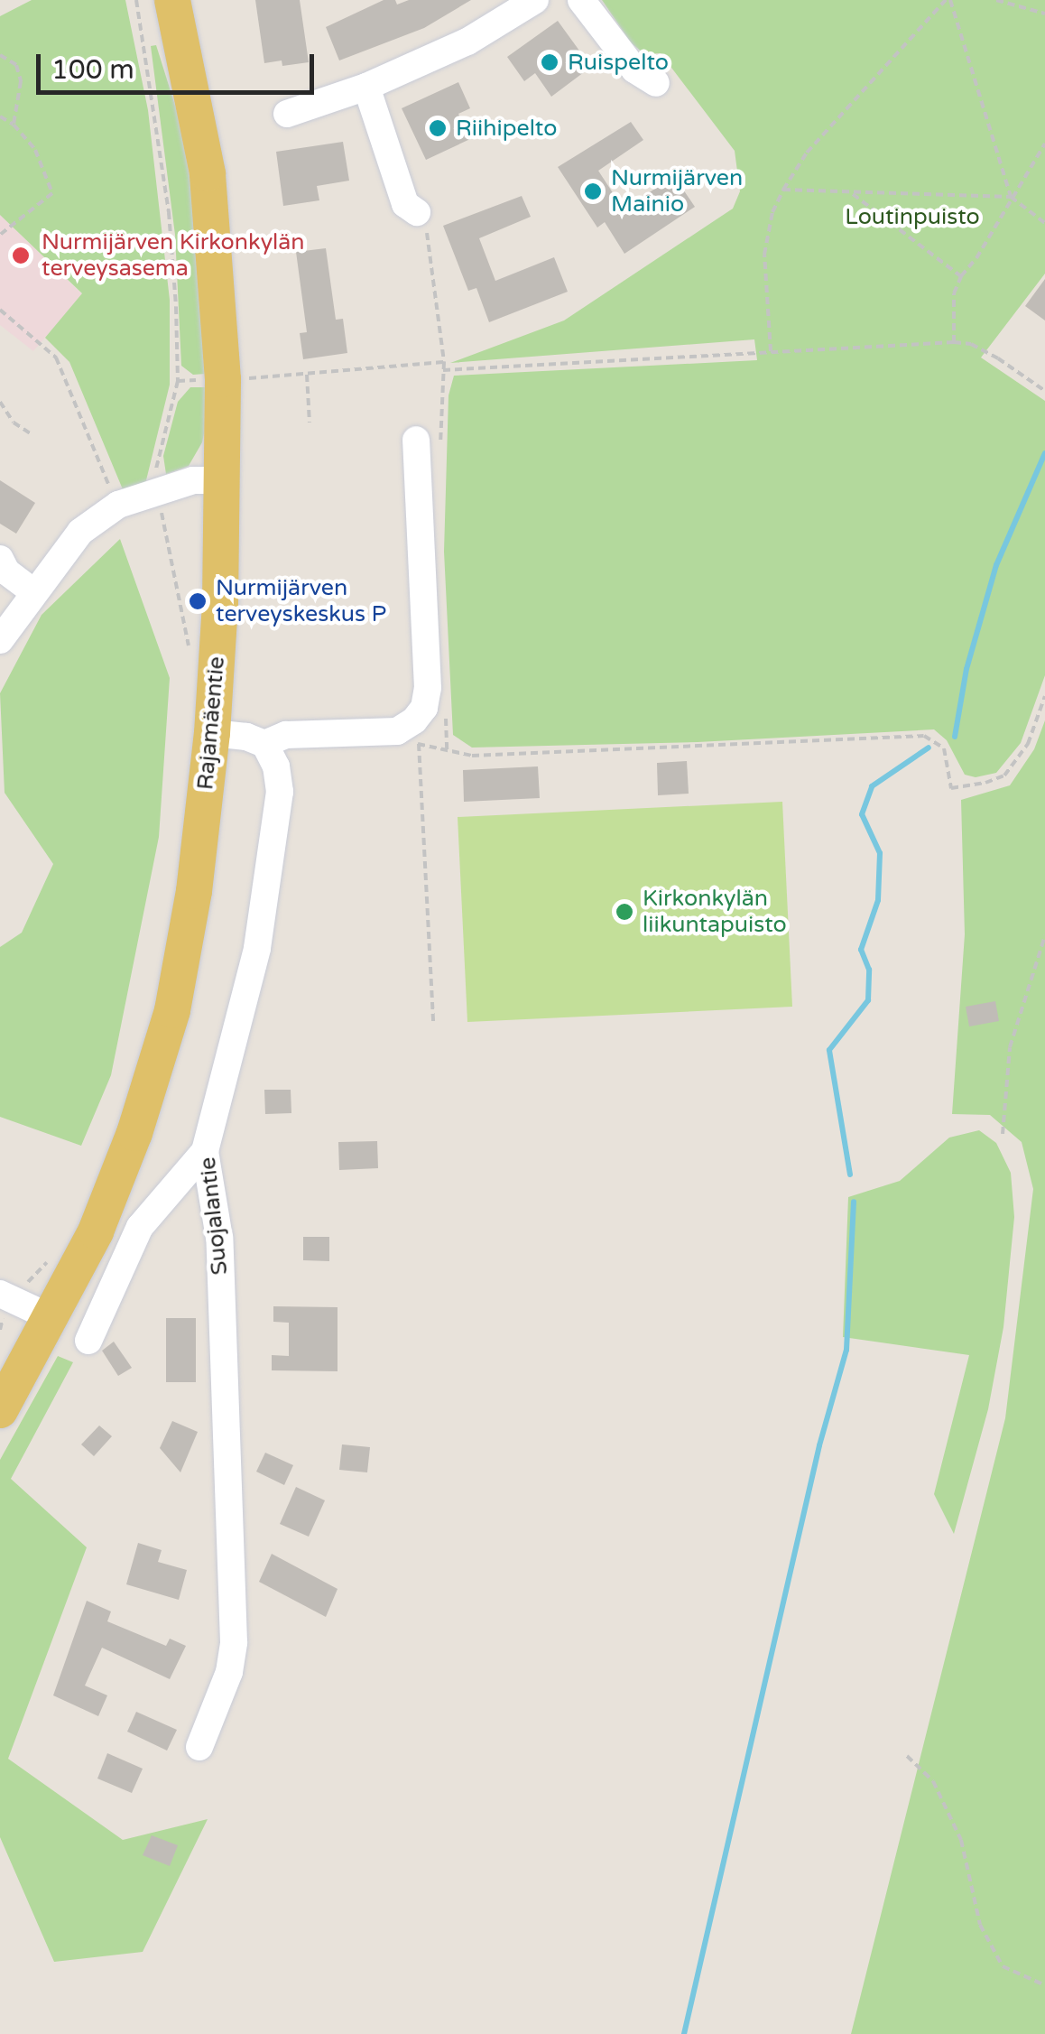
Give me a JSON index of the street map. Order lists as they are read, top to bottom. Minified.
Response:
{"streets":{"main road":["Rajamäentie"],"street":["Suojalantie"]},"parks":["Loutinpuisto"],"places":["Ruispelto","Riihipelto","Nurmijärven Mainio","Nurmijärven Kirkonkylän terveysasema","Nurmijärven terveyskeskus P","Kirkonkylän liikuntapuisto"],"scale_bar":"100 m"}
